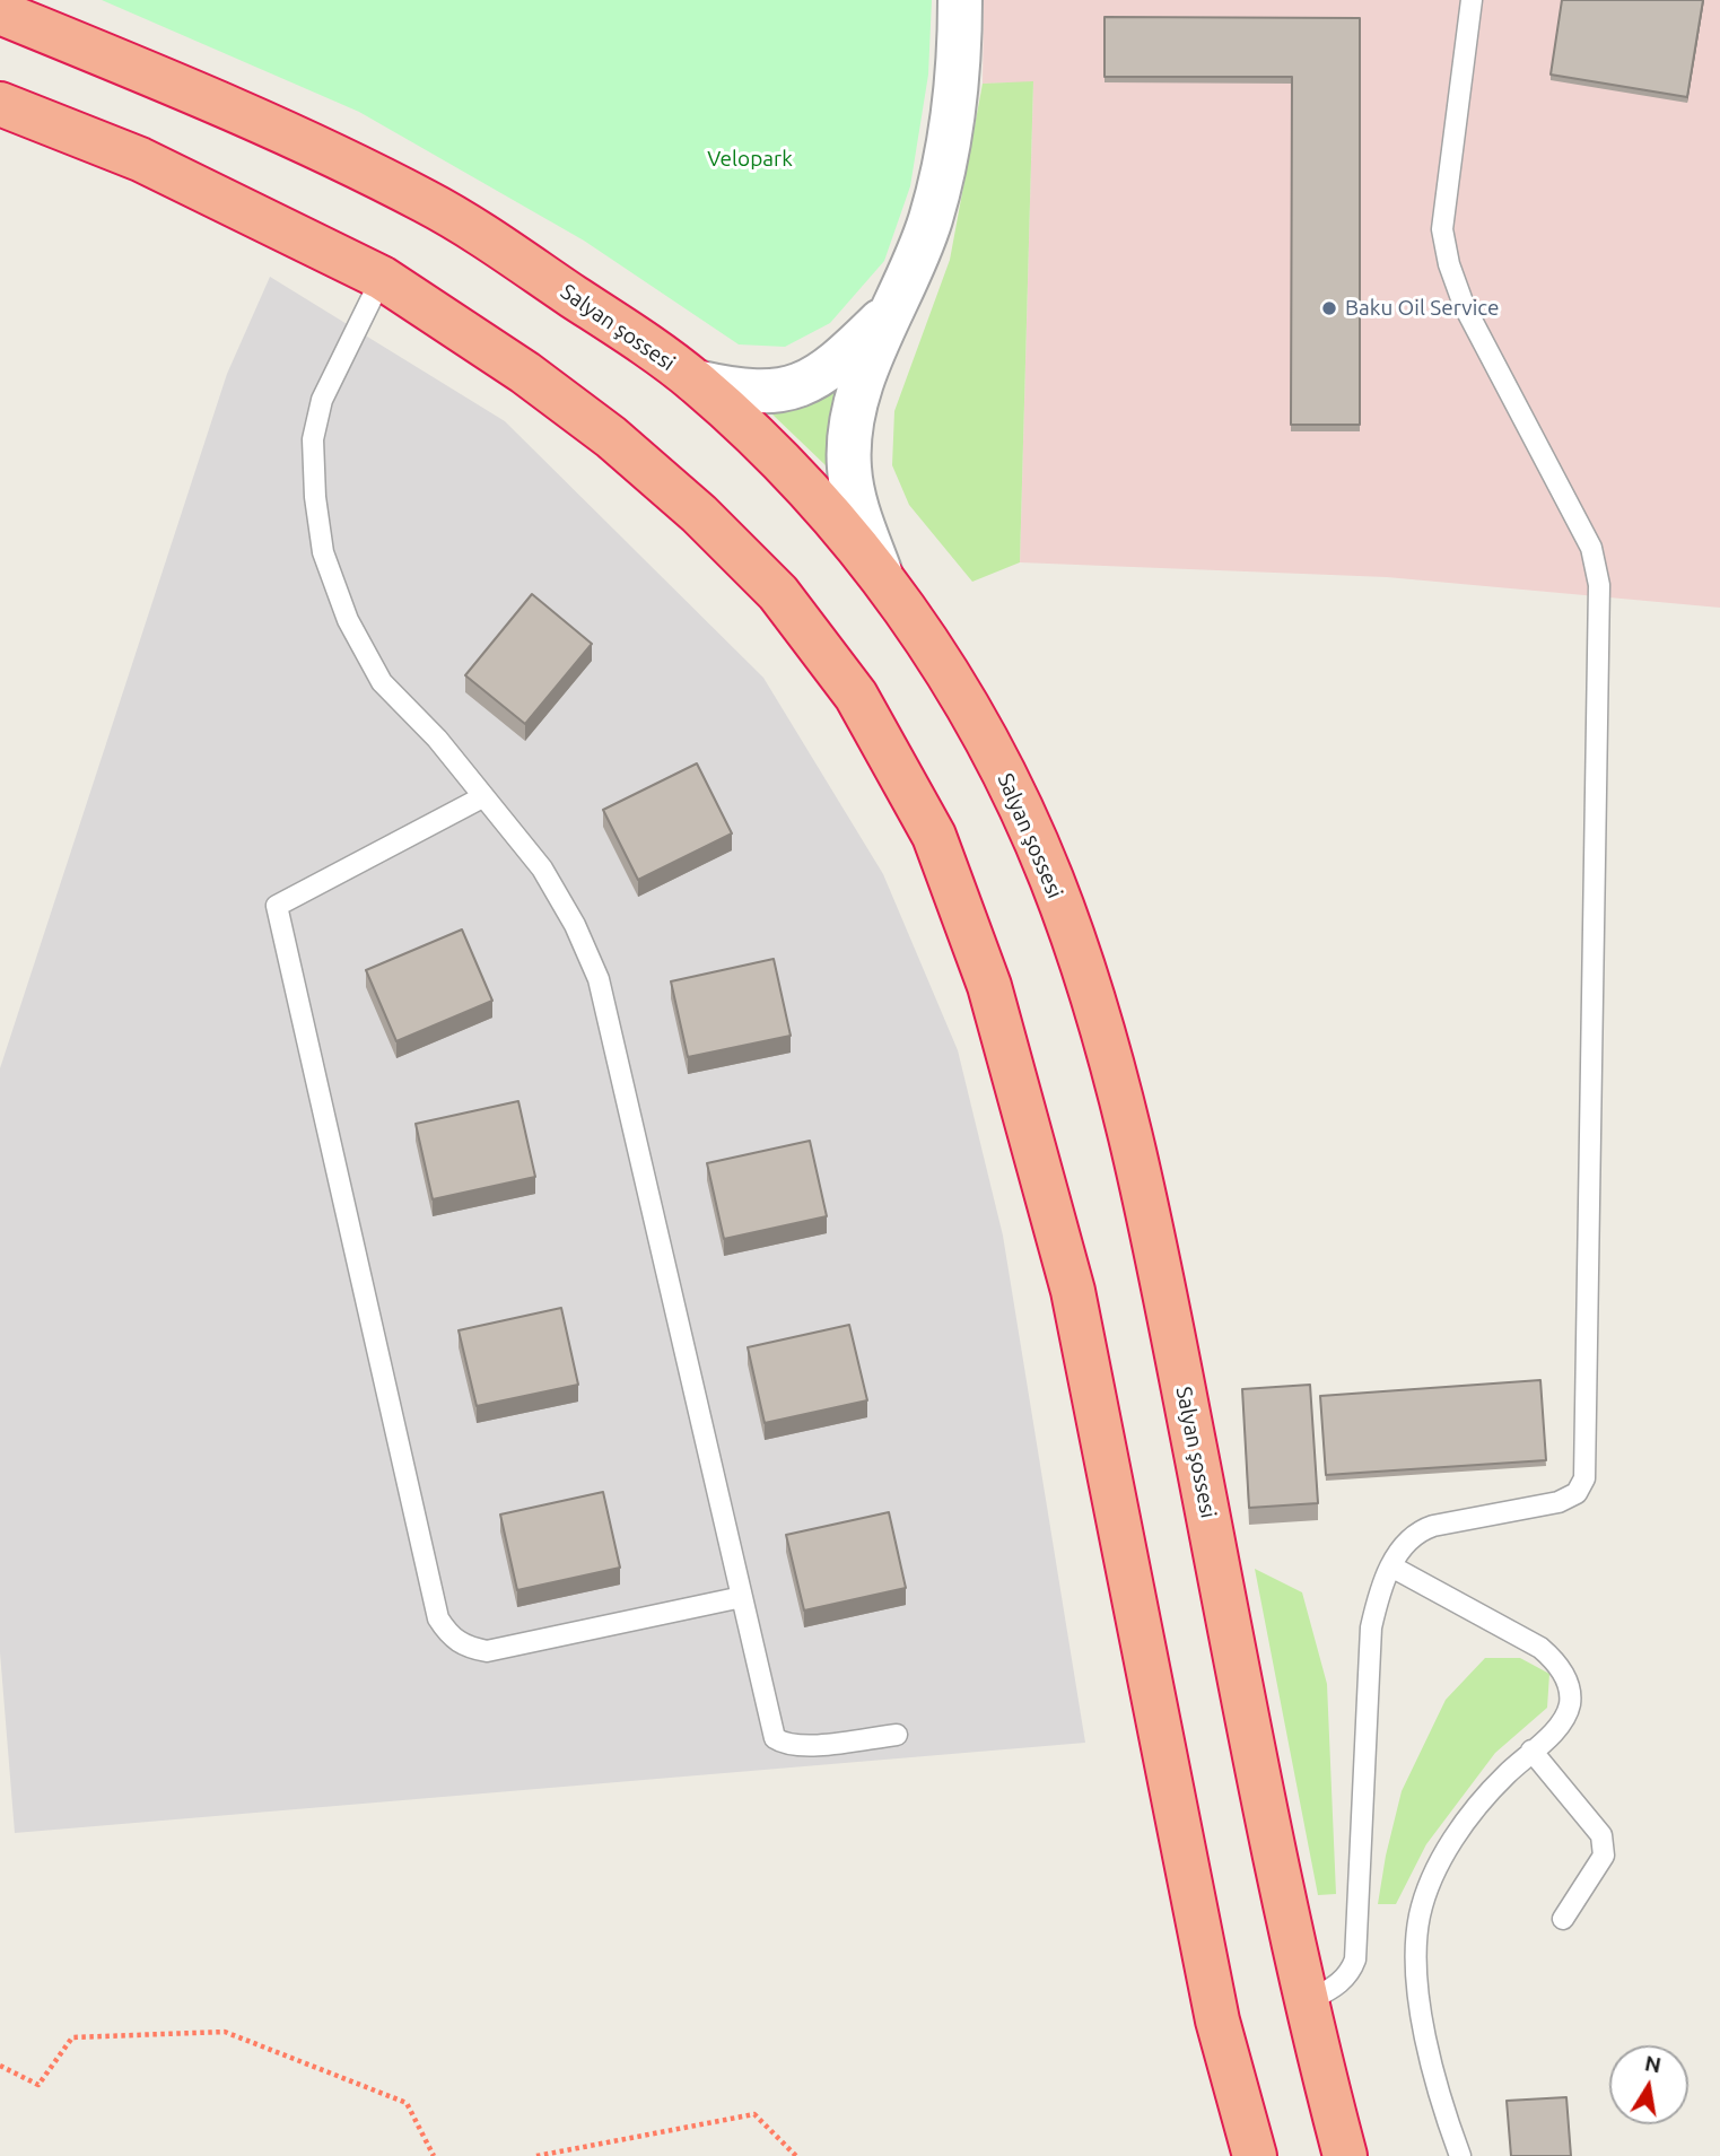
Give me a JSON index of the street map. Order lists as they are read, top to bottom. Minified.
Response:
{"streets":{"highway":["Salyan şossesi"]},"parks":["Velopark"],"places":["Baku Oil Service"],"north":"top"}
